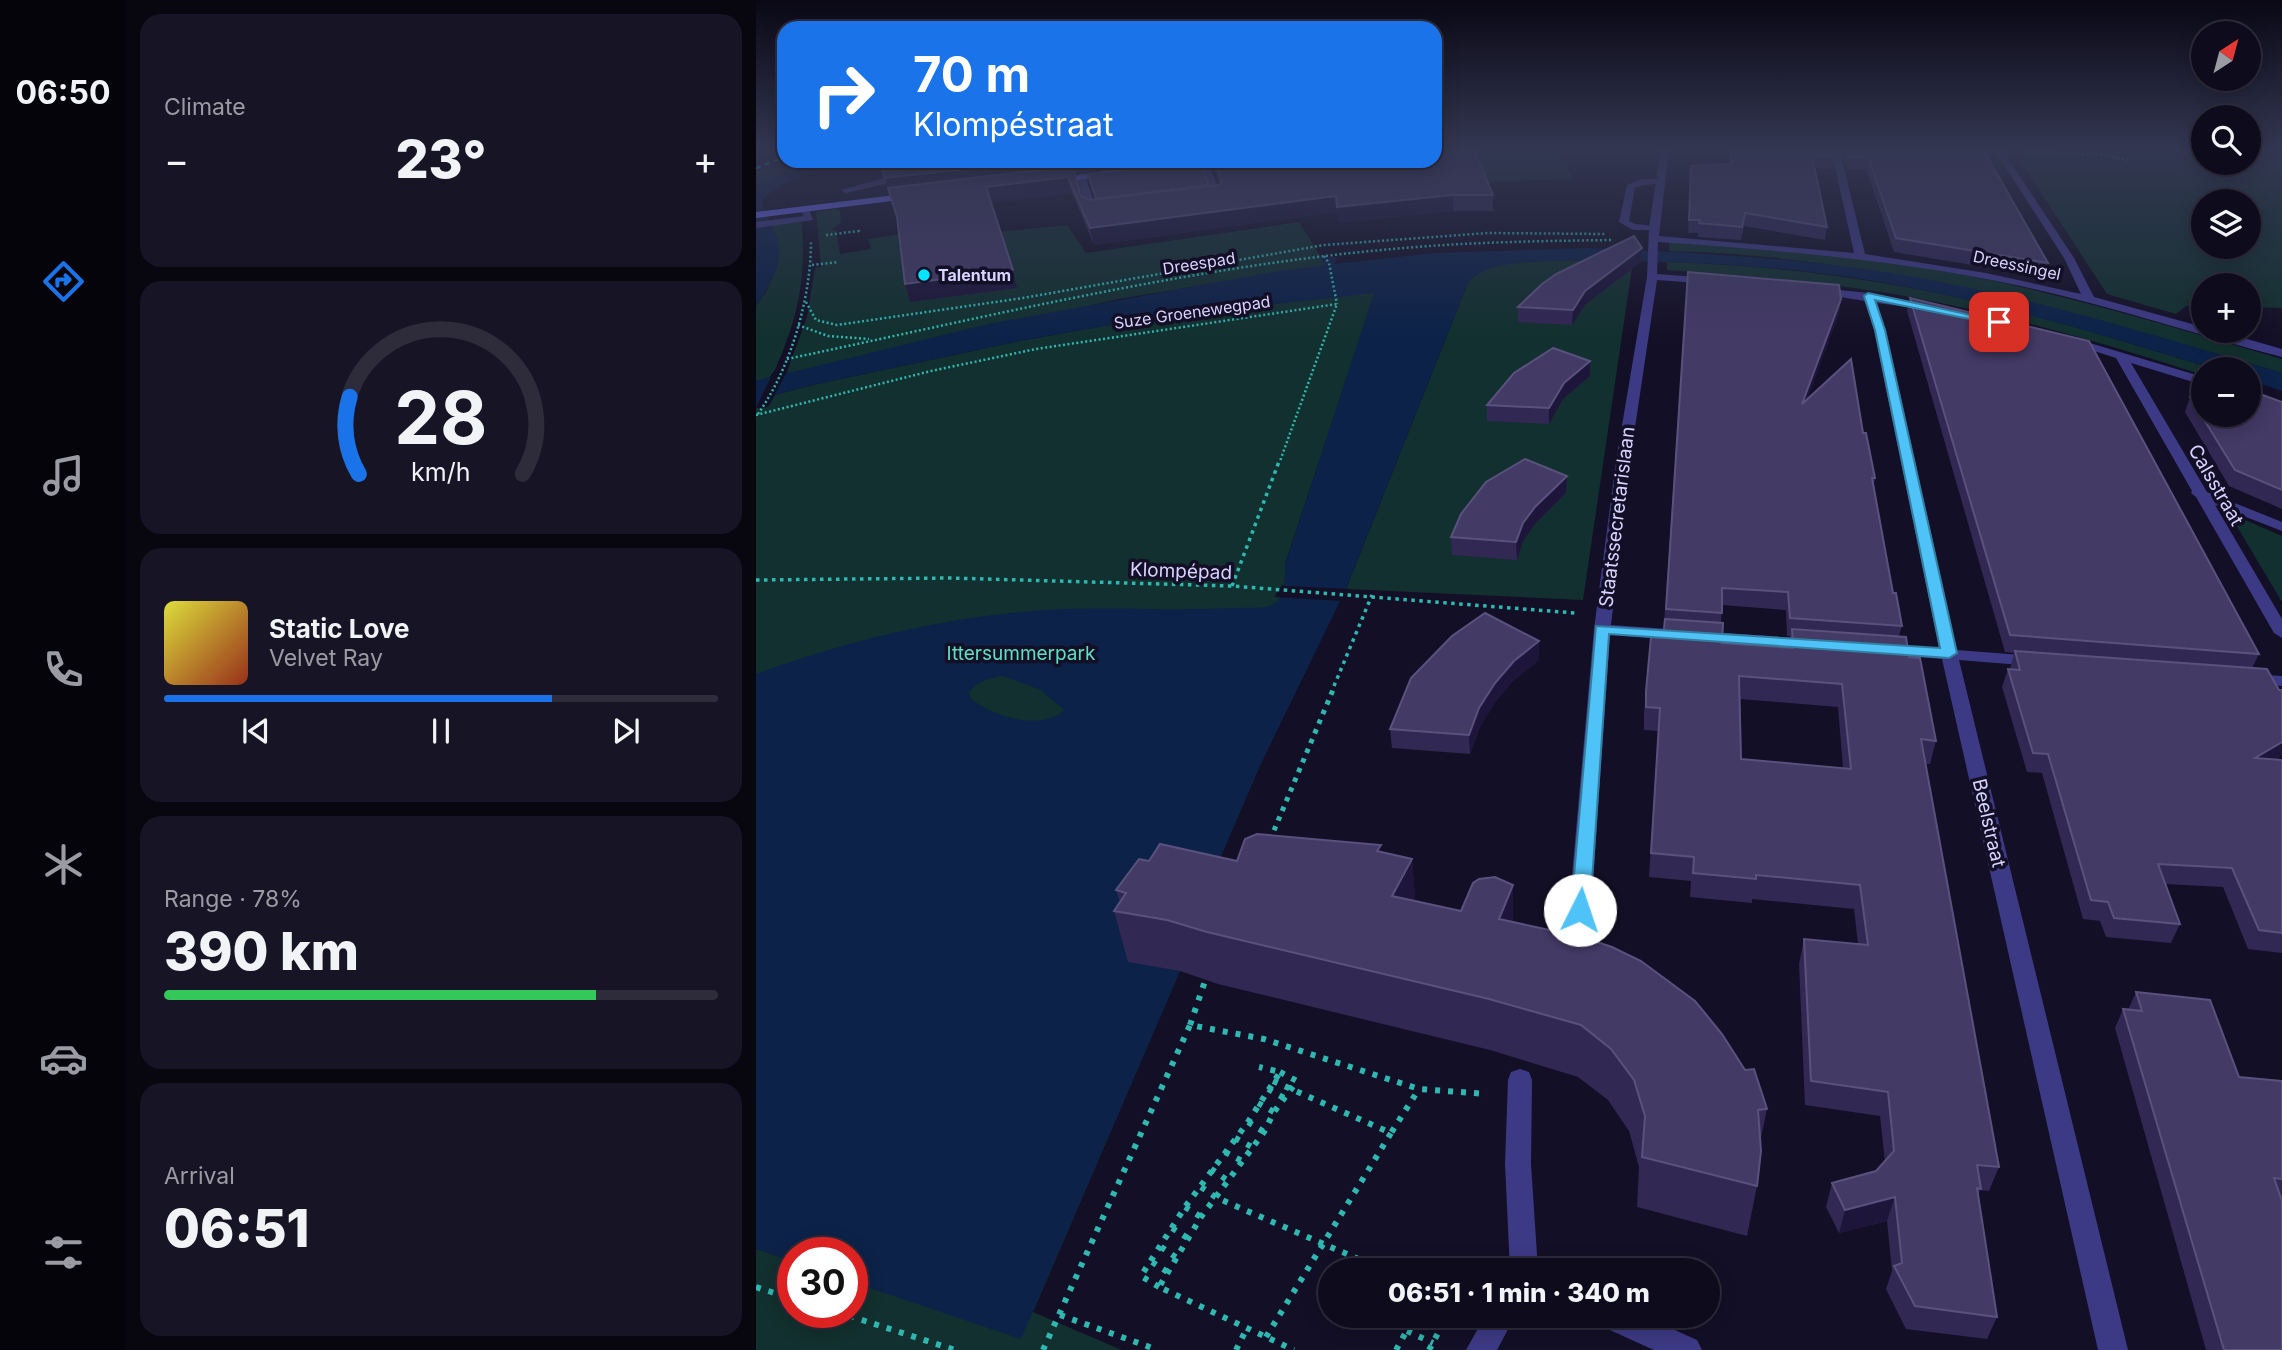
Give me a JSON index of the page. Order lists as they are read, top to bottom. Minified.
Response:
{"streets":{"street":["Dreessingel","Calsstraat","Staatssecretarislaan","Beelstraat"],"path":["Dreespad","Suze Groenewegpad","Klompépad"]},"crossings":[["Dreespad","Dreessingel"],["Dreespad","Staatssecretarislaan"],["Dreessingel","Staatssecretarislaan"],["Staatssecretarislaan","Klompépad"]],"parks":["Ittersummerpark"],"places":["Talentum"],"north":"top right","page":{"tabs":"06:50","tile":["Climate",["Range · 78%","390 km"],["Arrival","06:51"]],"map_buttons":["+","−"],"turn":["70 m","Klompéstraat"],"heat":["−","23°","+"],"song":["Static Love","Velvet Ray"],"limit":"30","trip":"06:51 · 1 min · 340 m","gauge":["28","km/h"]}}
